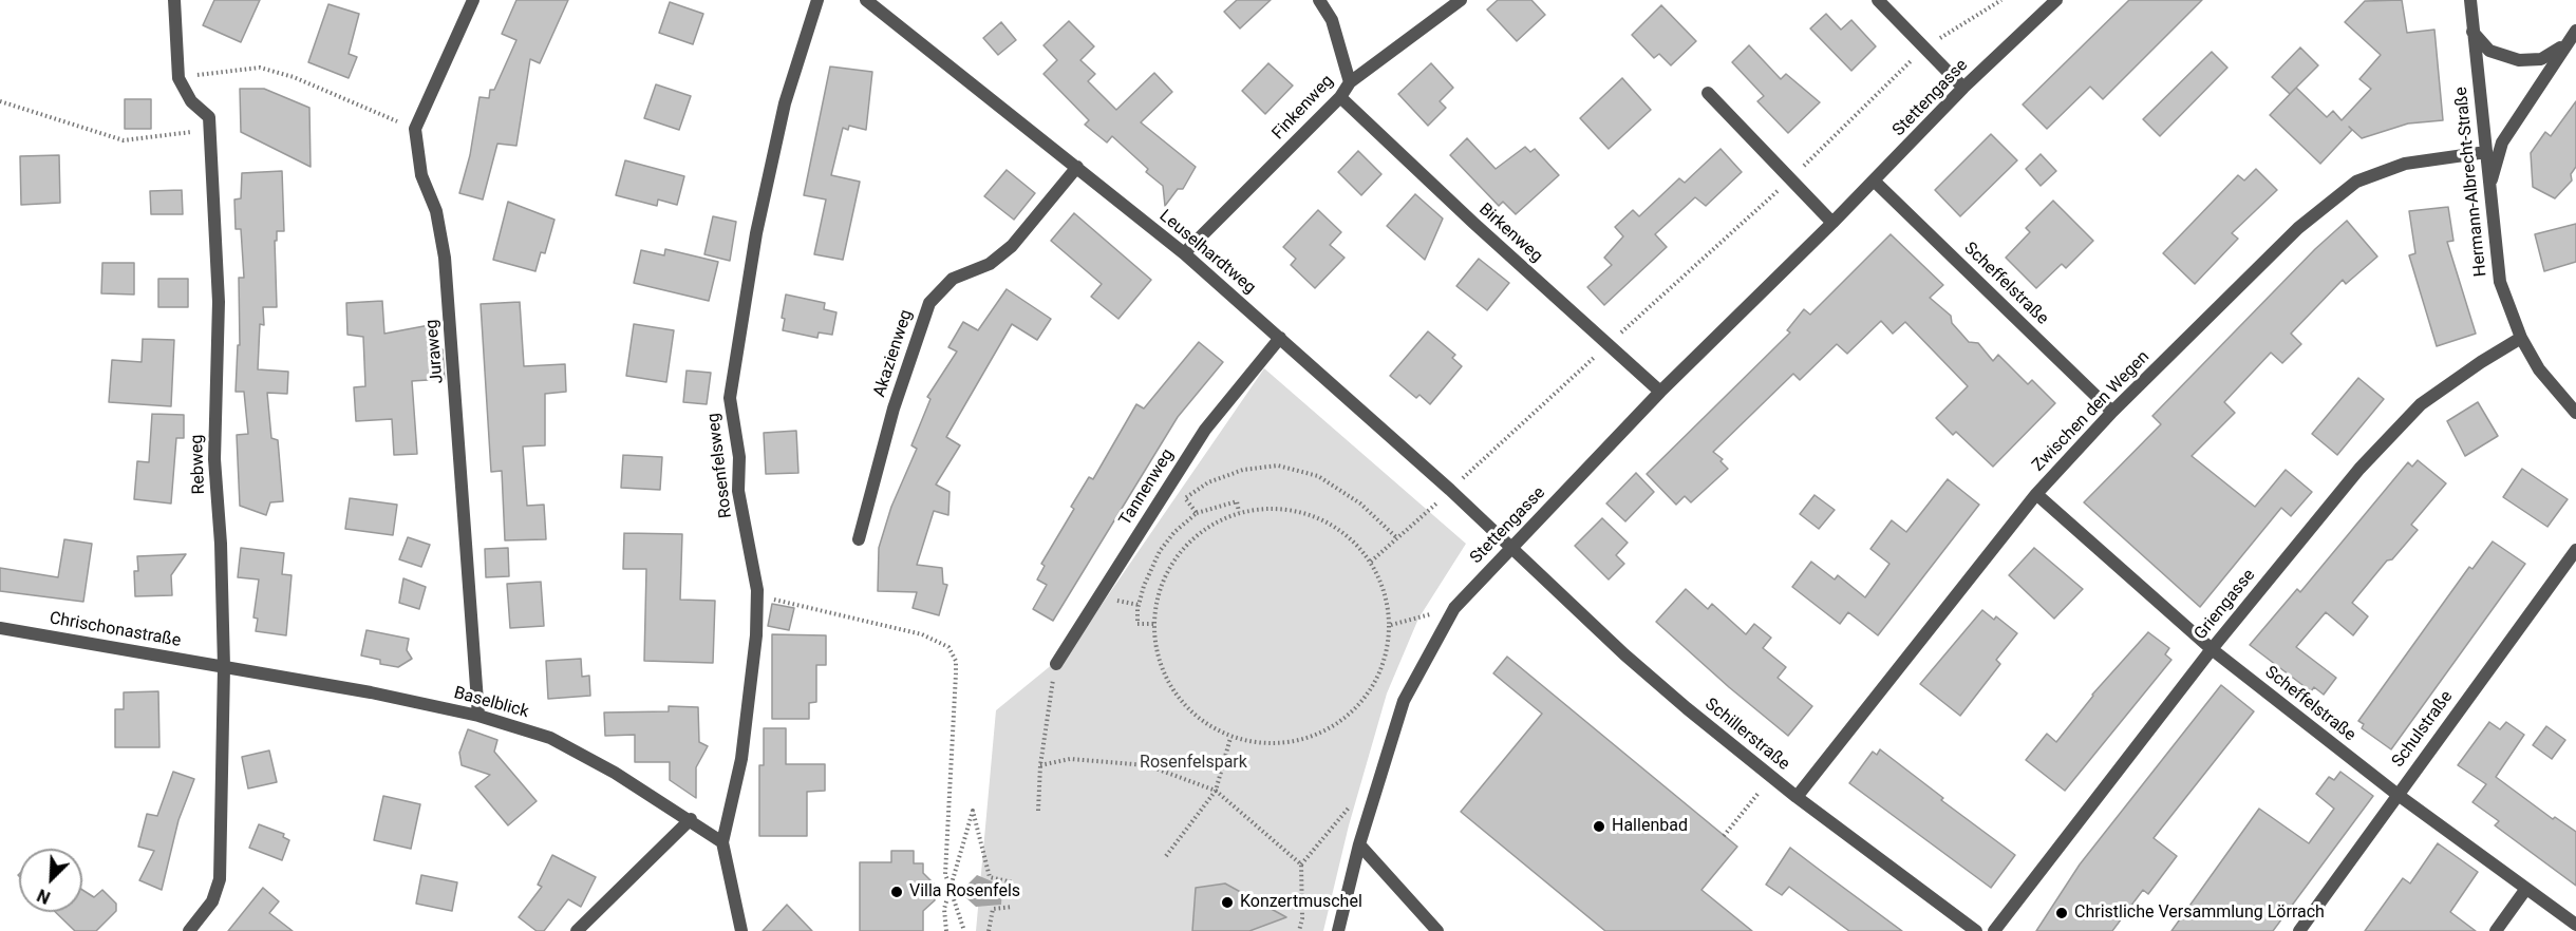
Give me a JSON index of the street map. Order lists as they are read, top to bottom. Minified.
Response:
{"streets":{"street":["Stettengasse","Finkenweg","Hermann-Albrecht-Straße","Birkenweg","Leuselhardtweg","Scheffelstraße","Juraweg","Akazienweg","Zwischen den Wegen","Rebweg","Rosenfelsweg","Tannenweg","Griengasse","Chrischonastraße","Baselblick","Schulstraße","Schillerstraße"]},"crossings":[["Stettengasse","Birkenweg"],["Stettengasse","Leuselhardtweg"],["Stettengasse","Scheffelstraße"],["Stettengasse","Schillerstraße"],["Finkenweg","Birkenweg"],["Finkenweg","Leuselhardtweg"],["Hermann-Albrecht-Straße","Zwischen den Wegen"],["Hermann-Albrecht-Straße","Griengasse"],["Leuselhardtweg","Akazienweg"],["Leuselhardtweg","Tannenweg"],["Leuselhardtweg","Schillerstraße"],["Scheffelstraße","Zwischen den Wegen"],["Scheffelstraße","Griengasse"],["Scheffelstraße","Schulstraße"],["Juraweg","Baselblick"],["Zwischen den Wegen","Schillerstraße"],["Rebweg","Chrischonastraße"],["Rebweg","Baselblick"],["Rosenfelsweg","Baselblick"],["Chrischonastraße","Baselblick"]],"parks":["Rosenfelspark"],"places":["Hallenbad","Villa Rosenfels","Konzertmuschel","Christliche Versammlung Lörrach"],"north":"bottom left"}
